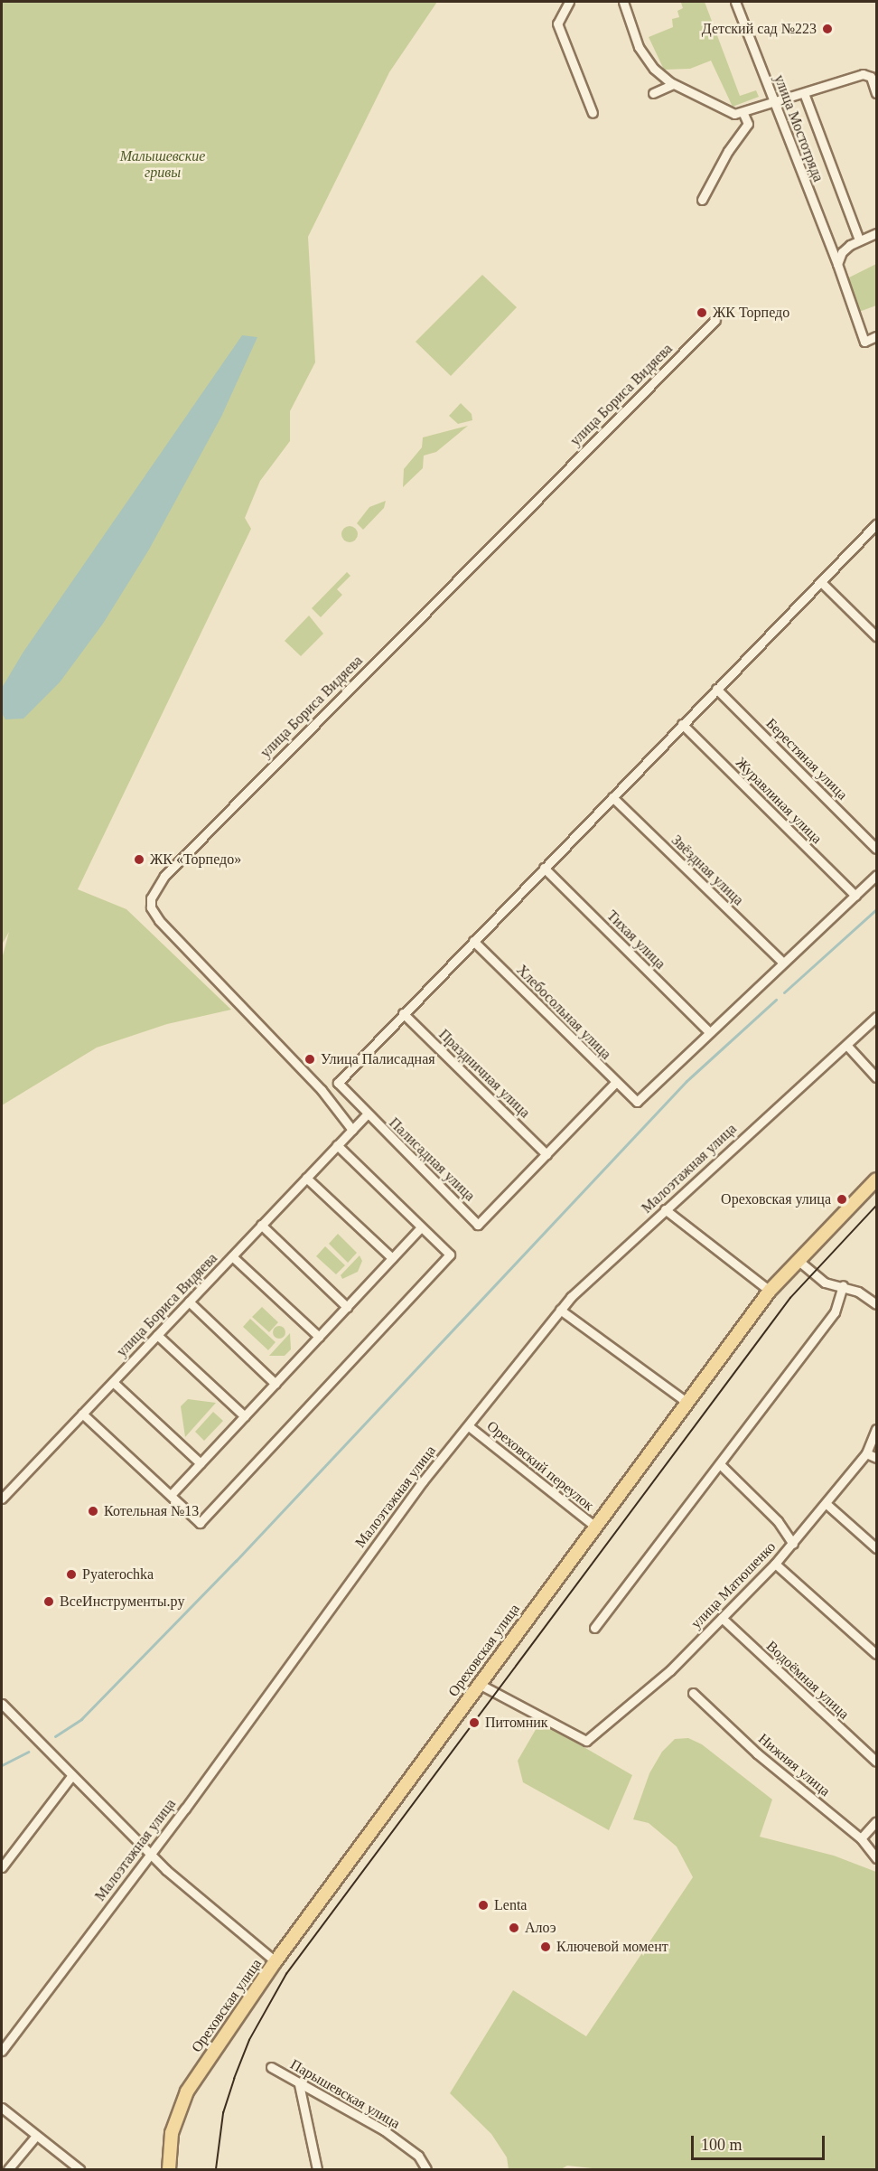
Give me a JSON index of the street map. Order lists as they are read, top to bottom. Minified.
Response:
{"streets":{"main road":["Ореховская улица"],"street":["улица Мостотряда","улица Бориса Видяева","Берестяная улица","Журавлиная улица","Звёздная улица","Тихая улица","Хлебосольная улица","Праздничная улица","Палисадная улица","Малоэтажная улица","Ореховский переулок","улица Матюшенко","Водоёмная улица","Нижняя улица","Парышевская улица"]},"crossings":[["улица Бориса Видяева","Палисадная улица"],["Тихая улица","Хлебосольная улица"],["Праздничная улица","Палисадная улица"],["Малоэтажная улица","Ореховский переулок"],["Ореховский переулок","Ореховская улица"],["улица Матюшенко","Ореховская улица"],["улица Матюшенко","Водоёмная улица"]],"parks":["Малышевские гривы"],"places":["Детский сад №223","ЖК Торпедо","ЖК «Торпедо»","Улица Палисадная","Ореховская улица","Котельная №13","Pyaterochka","ВсеИнструменты.ру","Питомник","Lenta","Алоэ","Ключевой момент"],"scale_bar":"100 m"}
